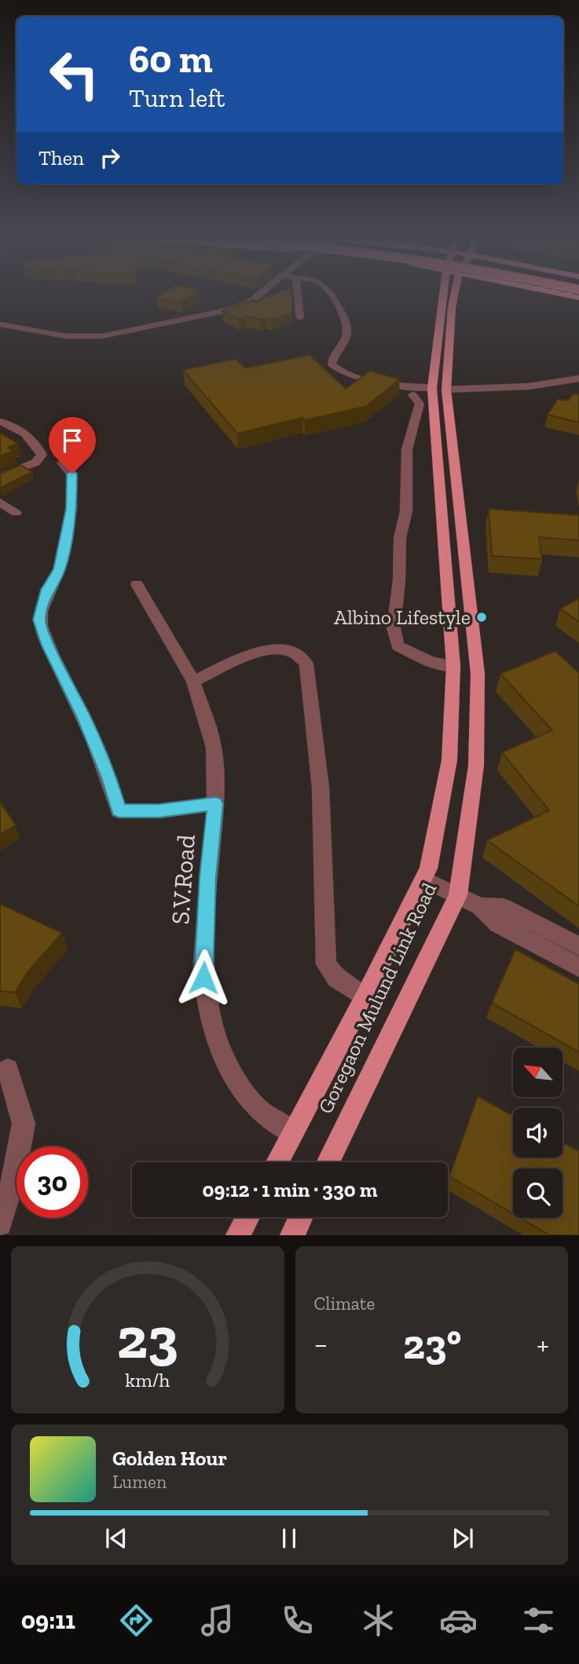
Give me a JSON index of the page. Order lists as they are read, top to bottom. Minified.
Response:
{"streets":{"main road":["Goregaon Mulund Link Road"],"street":["S.V.Road"]},"crossings":[["S.V.Road","Goregaon Mulund Link Road"]],"places":["Albino Lifestyle"],"north":"top left","page":{"turn":["60 m","Turn left"],"then":"Then","limit":"30","trip":"09:12 · 1 min · 330 m","tile":"Climate","heat":["−","23°","+"],"song":["Golden Hour","Lumen"],"tabs":"09:11","gauge":["23","km/h"]}}
